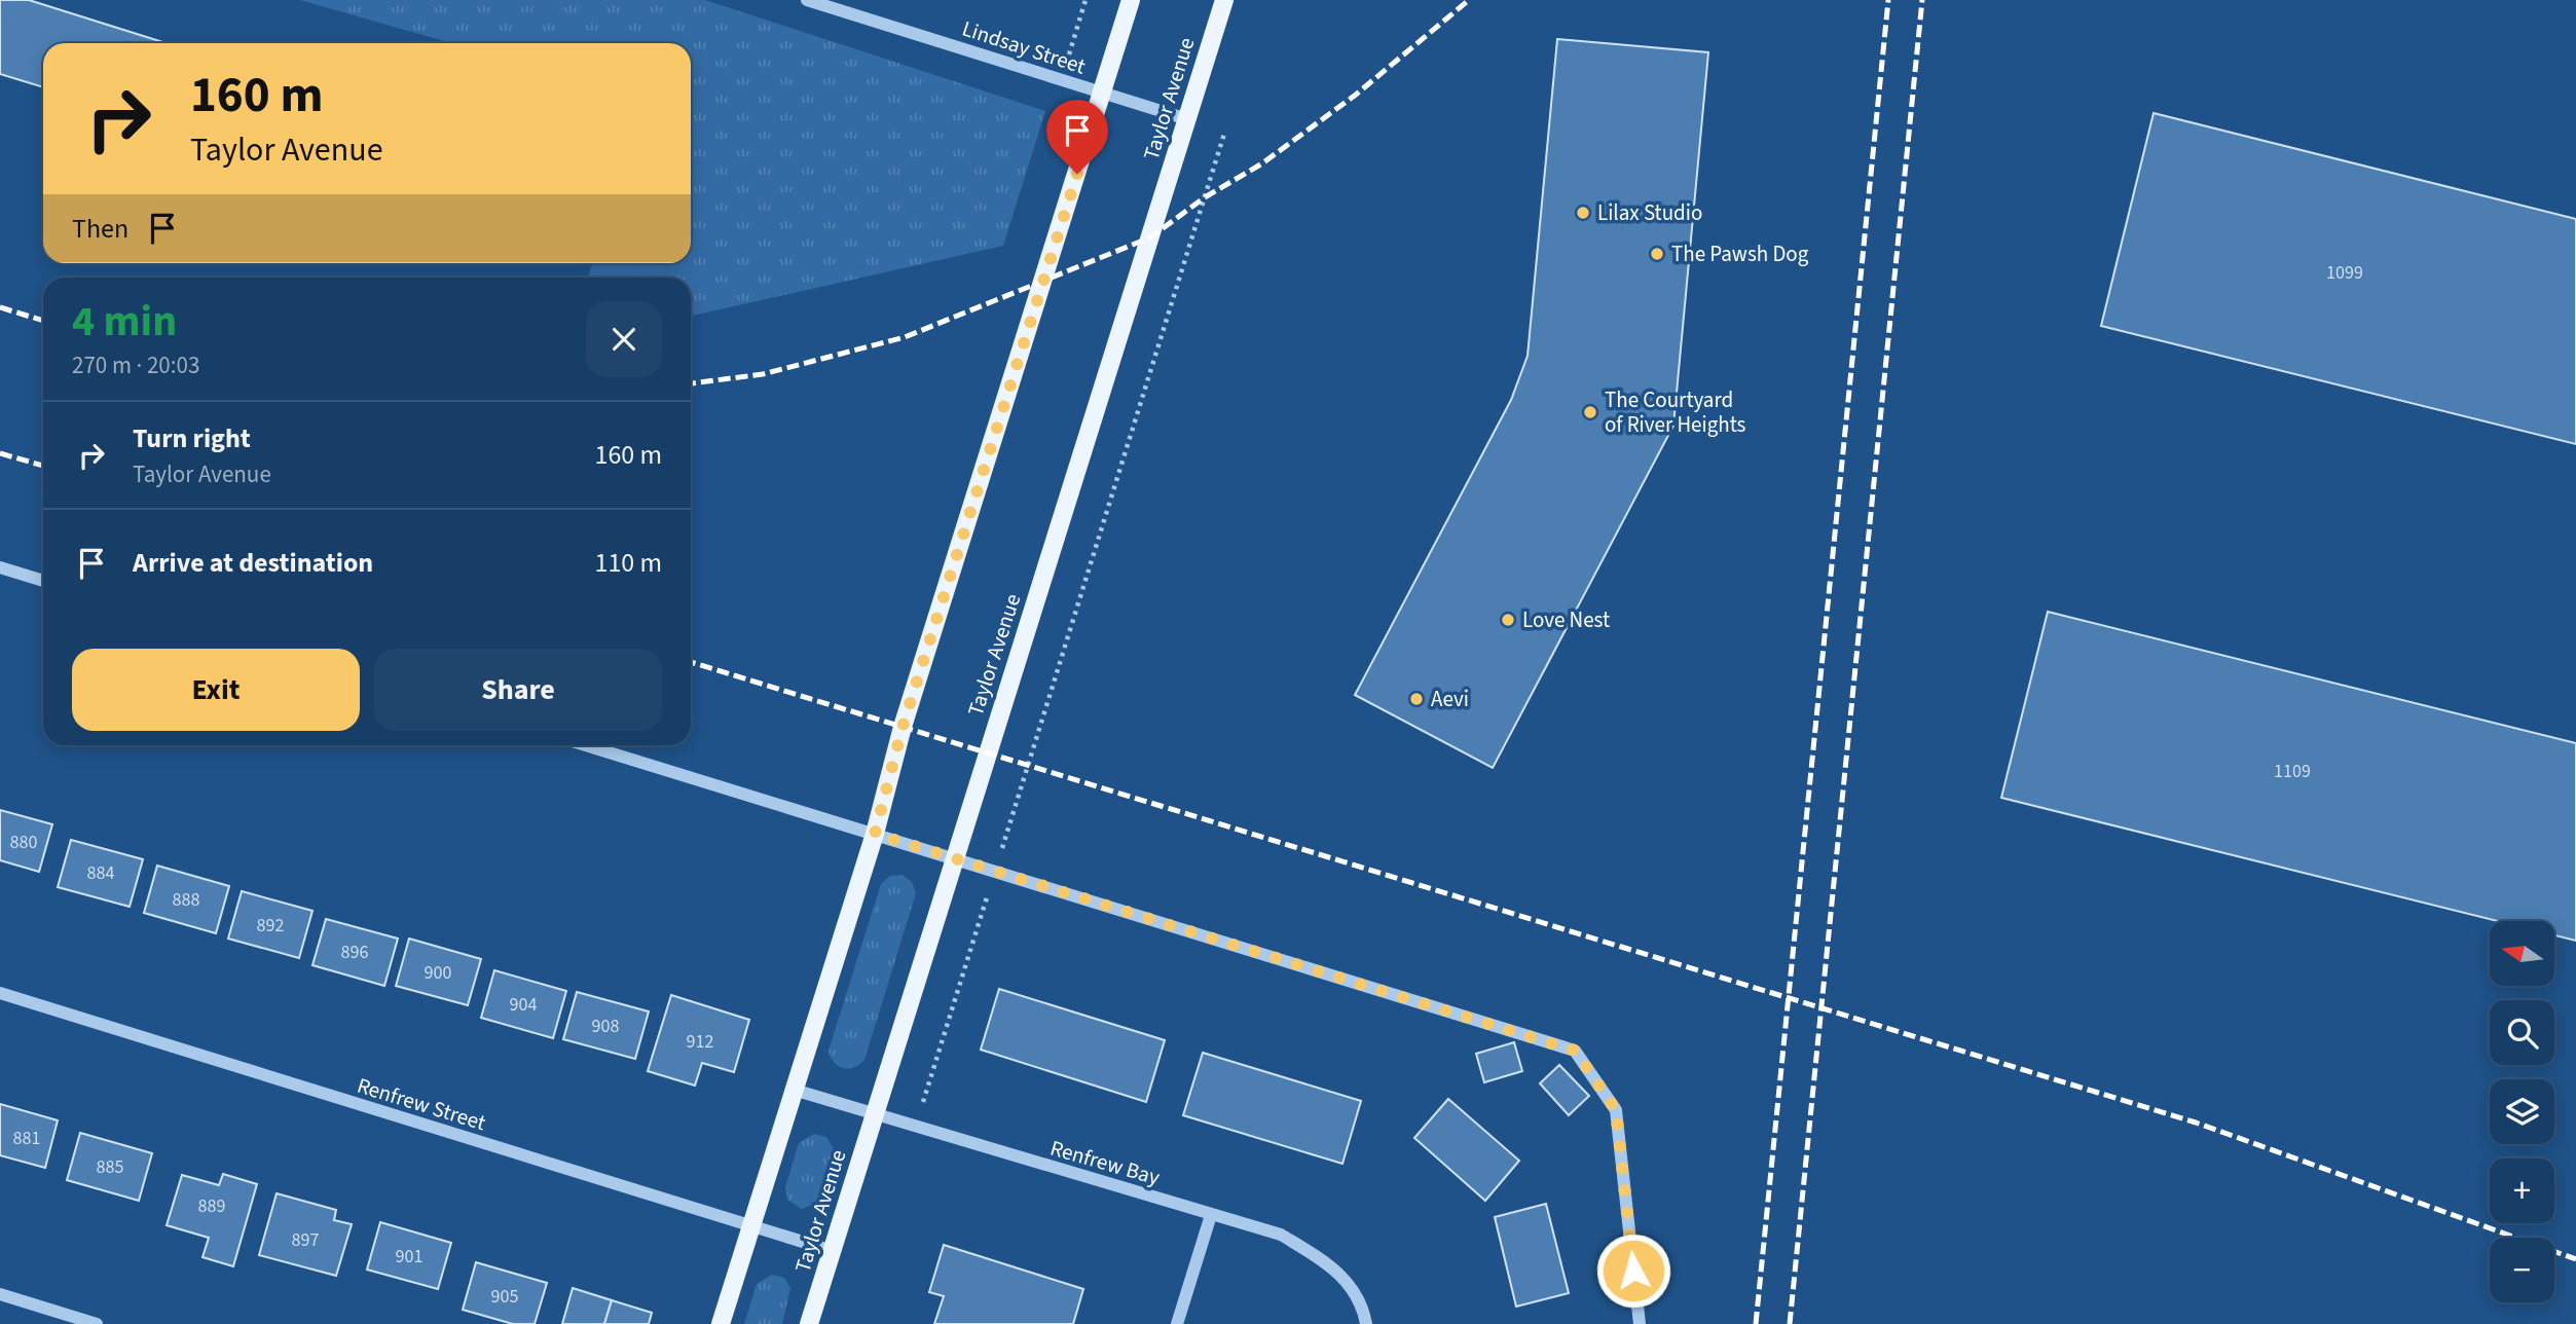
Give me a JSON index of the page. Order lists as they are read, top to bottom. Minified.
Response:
{"streets":{"main road":["Taylor Avenue"],"street":["Lindsay Street","Renfrew Street","Renfrew Bay"]},"crossings":[["Lindsay Street","Taylor Avenue"],["Taylor Avenue","Renfrew Street"],["Taylor Avenue","Renfrew Bay"]],"places":["Lilax Studio","The Pawsh Dog","The Courtyard of River Heights","Love Nest","Aevi"],"house_numbers":["1099","1109","880","884","888","892","896","900","904","908","912","881","885","889","897","901","905"],"north":"left","page":{"turn":["160 m","Taylor Avenue"],"then":"Then","heading":["4 min","270 m · 20:03"],"list":[{"name":"Turn right","note":"Taylor Avenue","value":"160 m"},{"name":"Arrive at destination","value":"110 m"}],"buttons":["Exit","Share"],"map_buttons":["+","−"]}}
